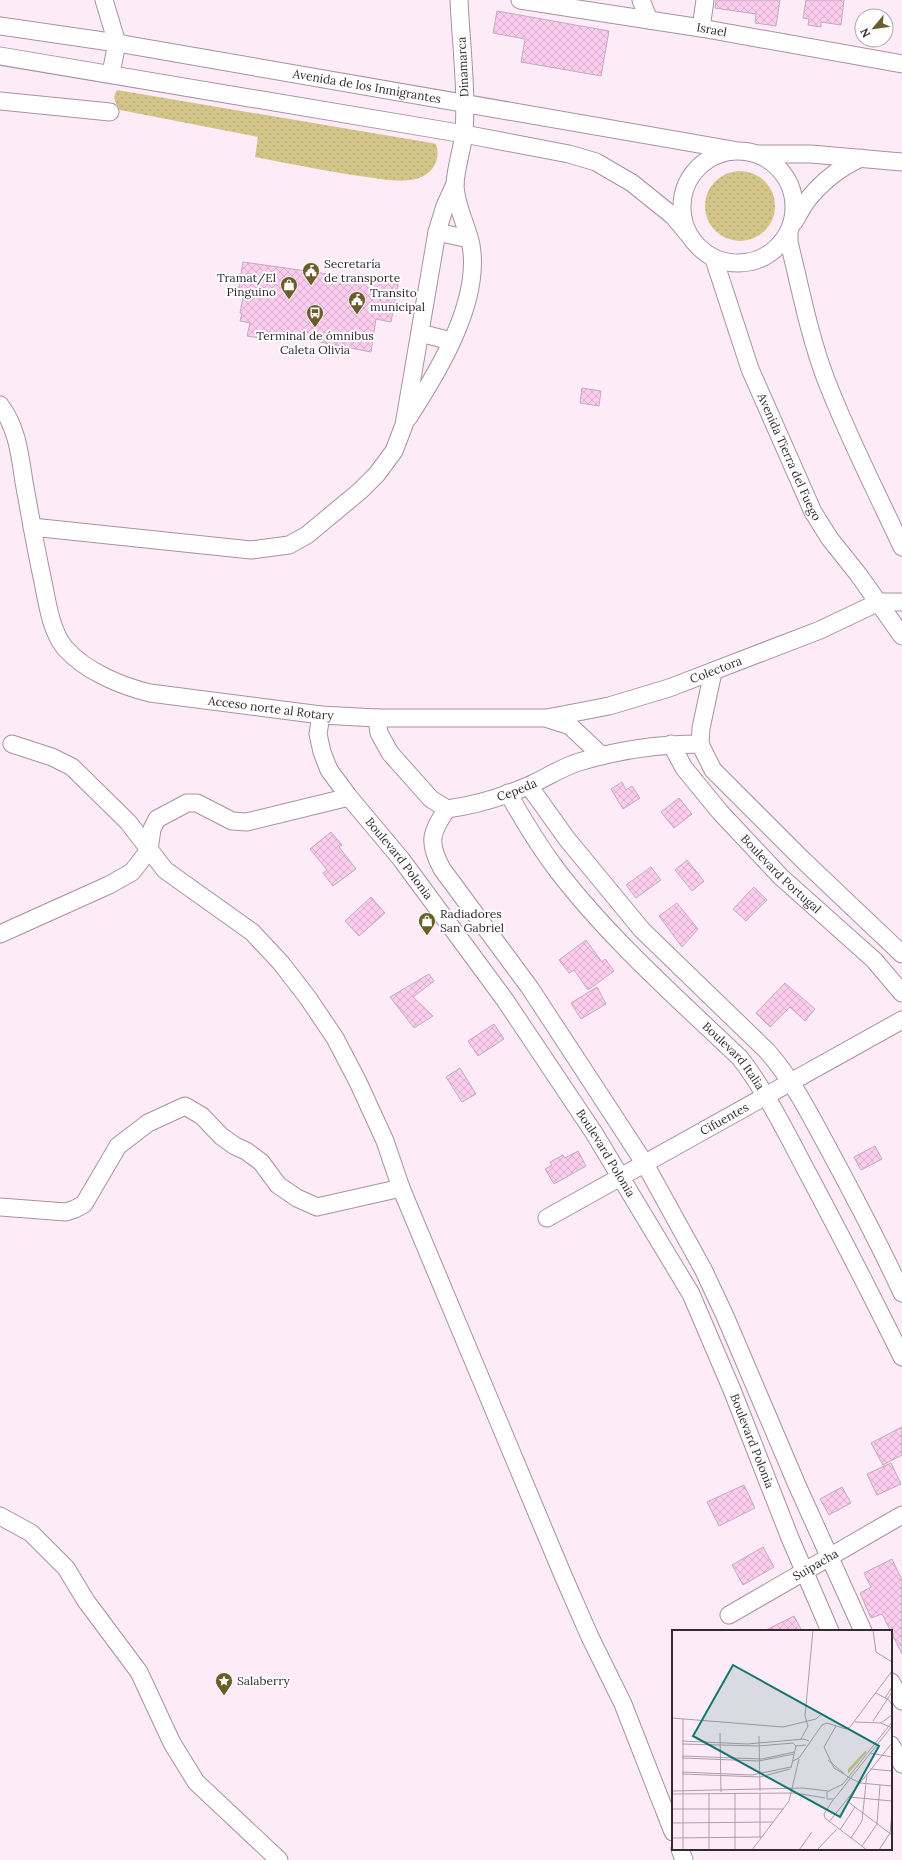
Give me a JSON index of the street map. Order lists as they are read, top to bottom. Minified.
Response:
{"streets":{"street":["Israel","Dinamarca","Avenida de los Inmigrantes","Avenida Tierra del Fuego","Colectora","Acceso norte al Rotary","Cepeda","Boulevard Polonia","Boulevard Portugal","Boulevard Italia","Cifuentes","Suipacha"]},"crossings":[["Dinamarca","Avenida de los Inmigrantes"],["Avenida de los Inmigrantes","Avenida Tierra del Fuego"],["Avenida Tierra del Fuego","Colectora"],["Colectora","Acceso norte al Rotary"],["Acceso norte al Rotary","Cepeda"],["Acceso norte al Rotary","Boulevard Polonia"],["Cepeda","Boulevard Polonia"],["Cepeda","Boulevard Portugal"],["Cepeda","Boulevard Italia"],["Boulevard Polonia","Cifuentes"],["Boulevard Polonia","Suipacha"],["Boulevard Italia","Cifuentes"]],"places":{"public building":["Secretaría de transporte","Transito municipal"],"shop":["Tramat/El Pinguino","Radiadores San Gabriel"],"bus stop":["Terminal de ómnibus Caleta Olivia"],"place":["Salaberry"]},"north":"bottom left"}
